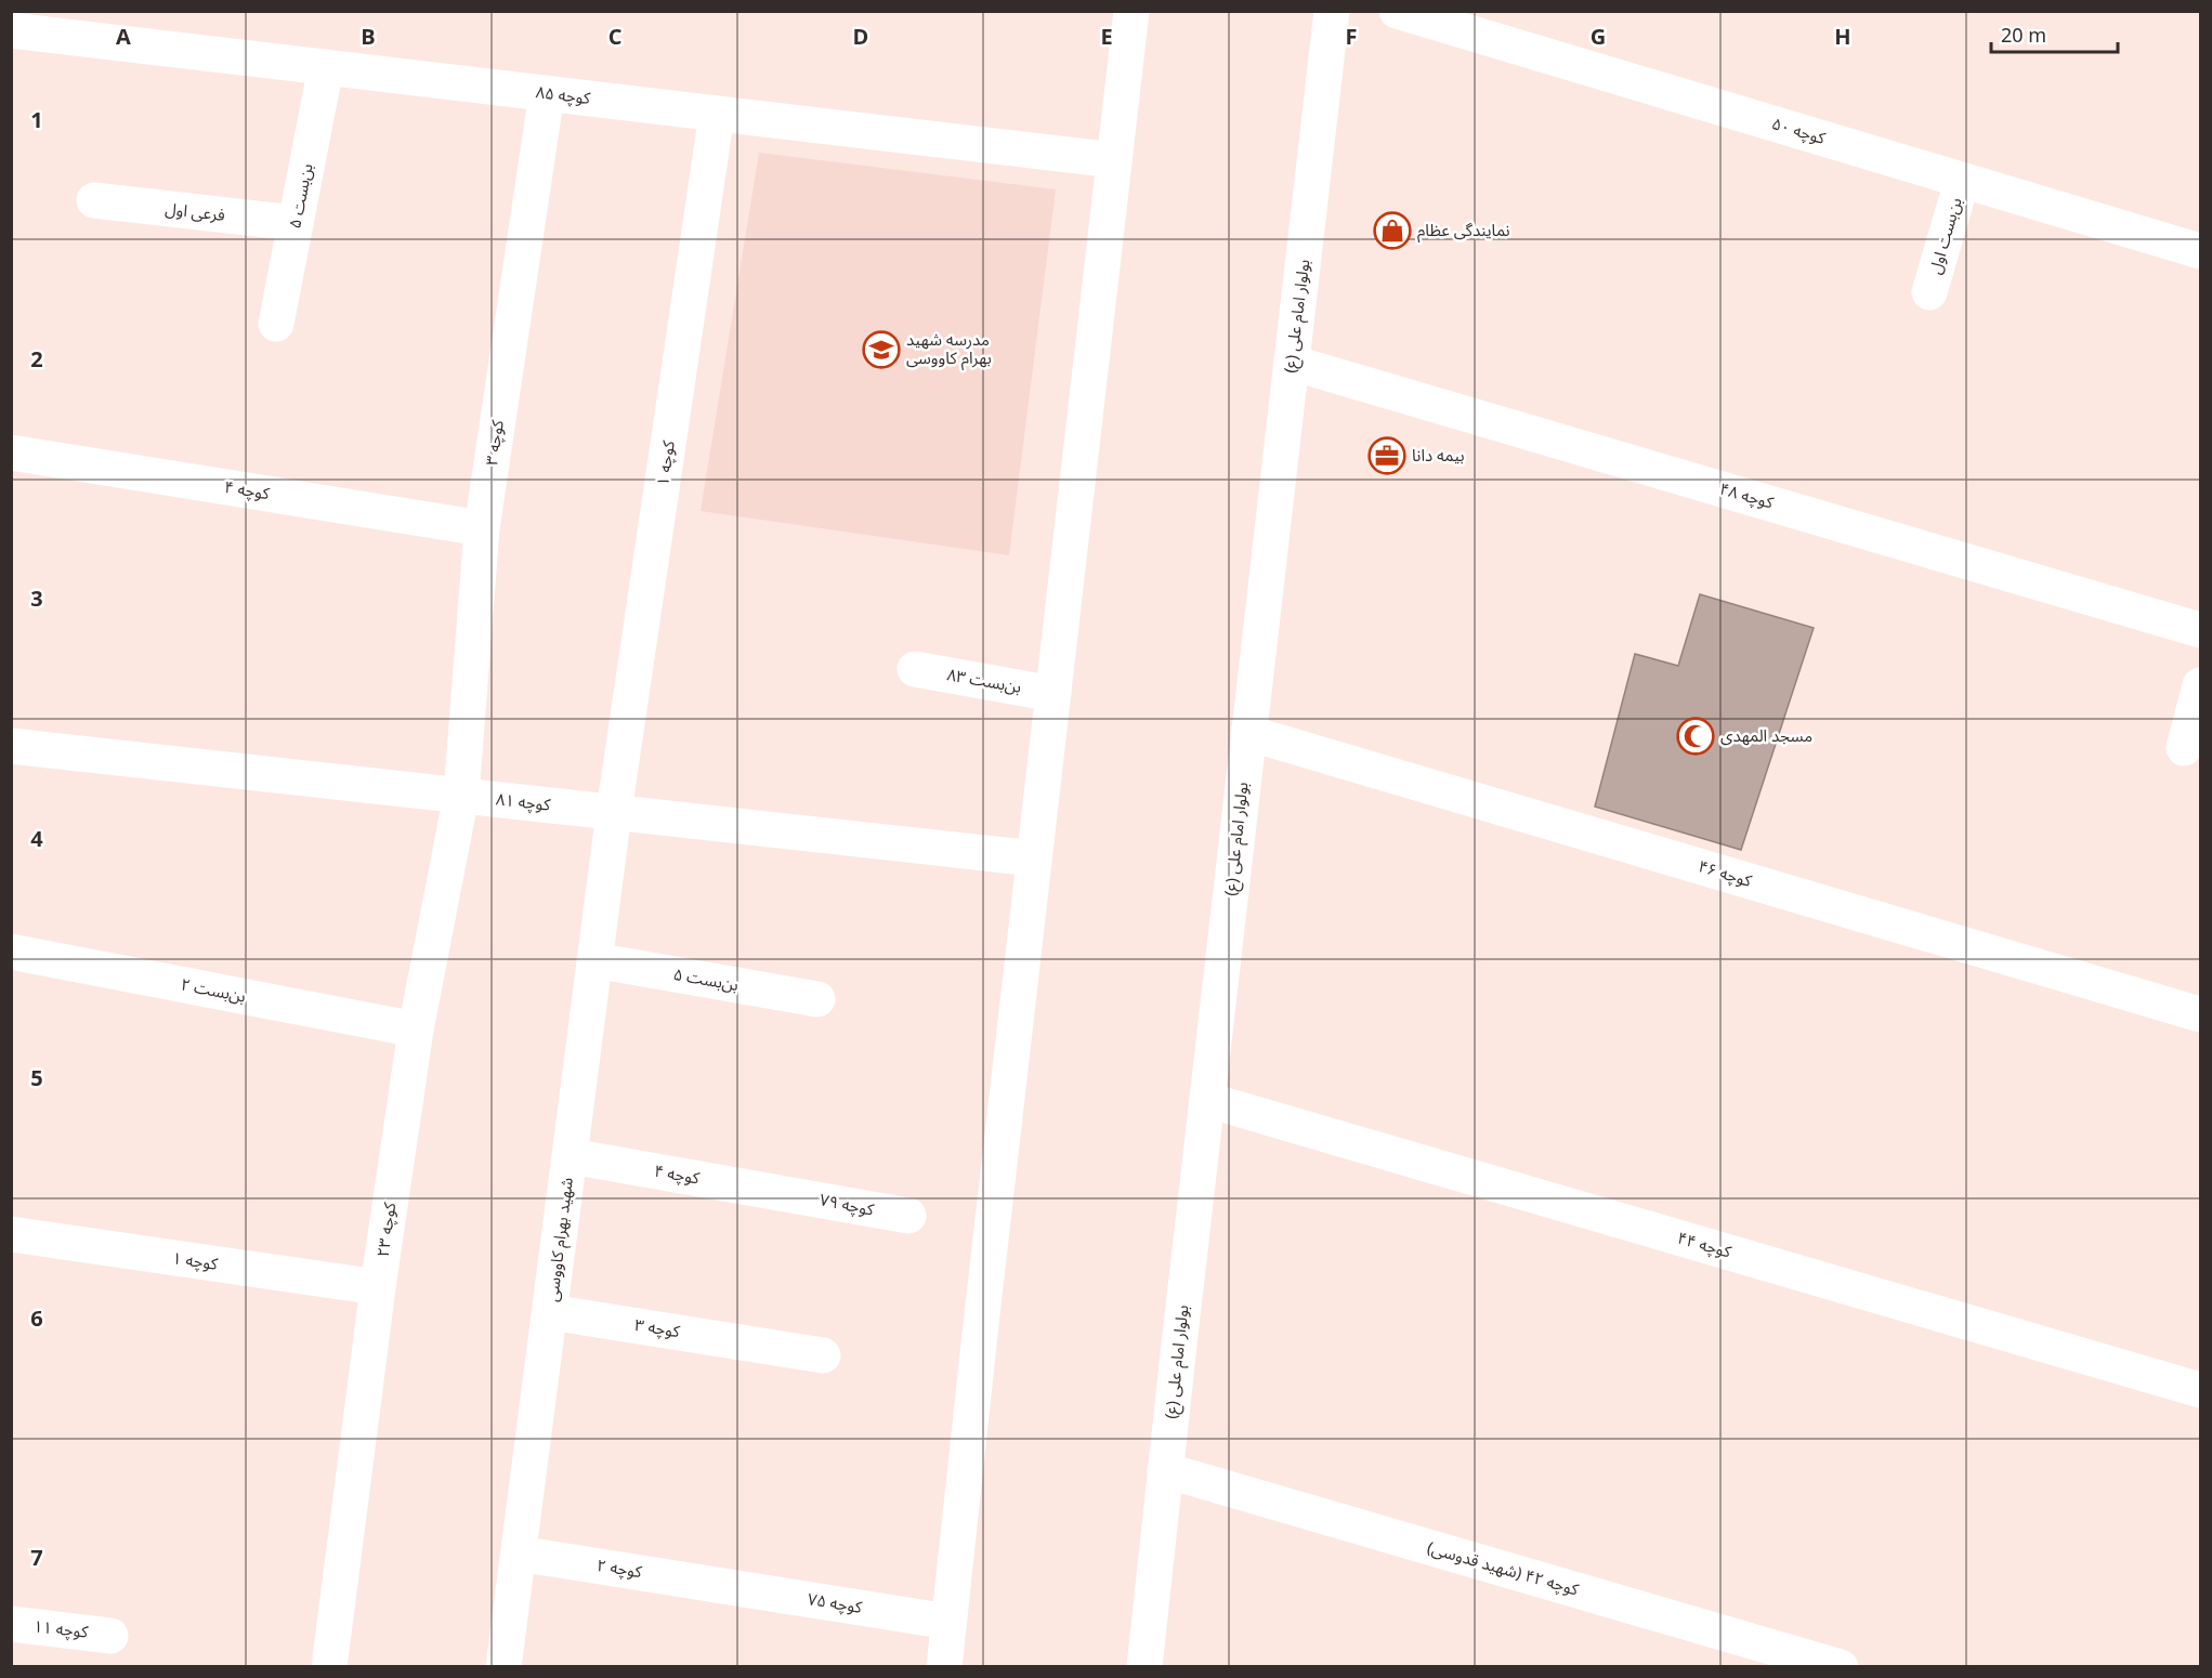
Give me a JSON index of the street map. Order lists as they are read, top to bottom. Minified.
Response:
{"streets":{"street":["کوچه ۸۵","کوچه ۵۰","بن‌بست ۵","فرعی اول","بن‌بست اول","بولوار امام علی (ع)","کوچه ۳","کوچه ۱","کوچه ۴","کوچه ۴۸","بن‌بست ۸۳","کوچه ۸۱","کوچه ۴۶","بن‌بست ۲","کوچه ۷۹","کوچه ۲۳","شهید بهرام کاووسی","کوچه ۴۴","کوچه ۲","کوچه ۴۲ (شهید قدوسی)","کوچه ۷۵","کوچه ۱۱"]},"crossings":[["کوچه ۸۵","بن‌بست ۵"],["کوچه ۸۵","کوچه ۳"],["کوچه ۸۵","کوچه ۱"],["کوچه ۵۰","بن‌بست اول"],["بن‌بست ۵","فرعی اول"],["بن‌بست ۵","شهید بهرام کاووسی"],["بولوار امام علی (ع)","کوچه ۴۸"],["بولوار امام علی (ع)","کوچه ۴۶"],["بولوار امام علی (ع)","کوچه ۴۴"],["بولوار امام علی (ع)","کوچه ۴۲ (شهید قدوسی)"],["کوچه ۳","کوچه ۴"],["کوچه ۳","کوچه ۸۱"],["کوچه ۳","کوچه ۲۳"],["کوچه ۳","شهید بهرام کاووسی"],["کوچه ۱","کوچه ۸۱"],["کوچه ۱","کوچه ۲۳"],["کوچه ۱","شهید بهرام کاووسی"],["کوچه ۴","کوچه ۷۹"],["کوچه ۴","شهید بهرام کاووسی"],["کوچه ۸۱","کوچه ۲۳"],["کوچه ۸۱","شهید بهرام کاووسی"],["بن‌بست ۲","کوچه ۲۳"],["شهید بهرام کاووسی","کوچه ۲"],["کوچه ۲","کوچه ۷۵"]],"places":{"shop":["نمایندگی عظام"],"school or university":["مدرسه شهید بهرام کاووسی"],"office":["بیمه دانا"],"mosque":["مسجد المهدی"]},"scale_bar":"20 m","grid":{"columns":["A","B","C","D","E","F","G","H"],"rows":["1","2","3","4","5","6","7"]}}
